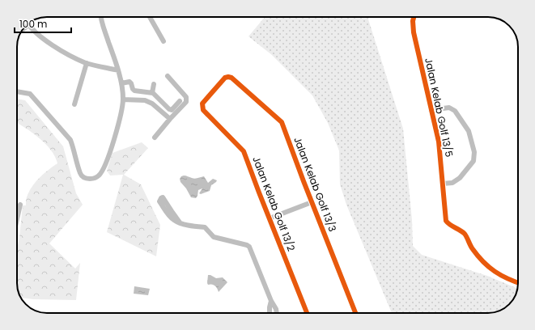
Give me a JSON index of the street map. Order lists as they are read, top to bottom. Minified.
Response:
{"streets":{"street":["Jalan Kelab Golf 13/5","Jalan Kelab Golf 13/3","Jalan Kelab Golf 13/2"]},"crossings":[["Jalan Kelab Golf 13/3","Jalan Kelab Golf 13/2"]],"scale_bar":"100 m"}
